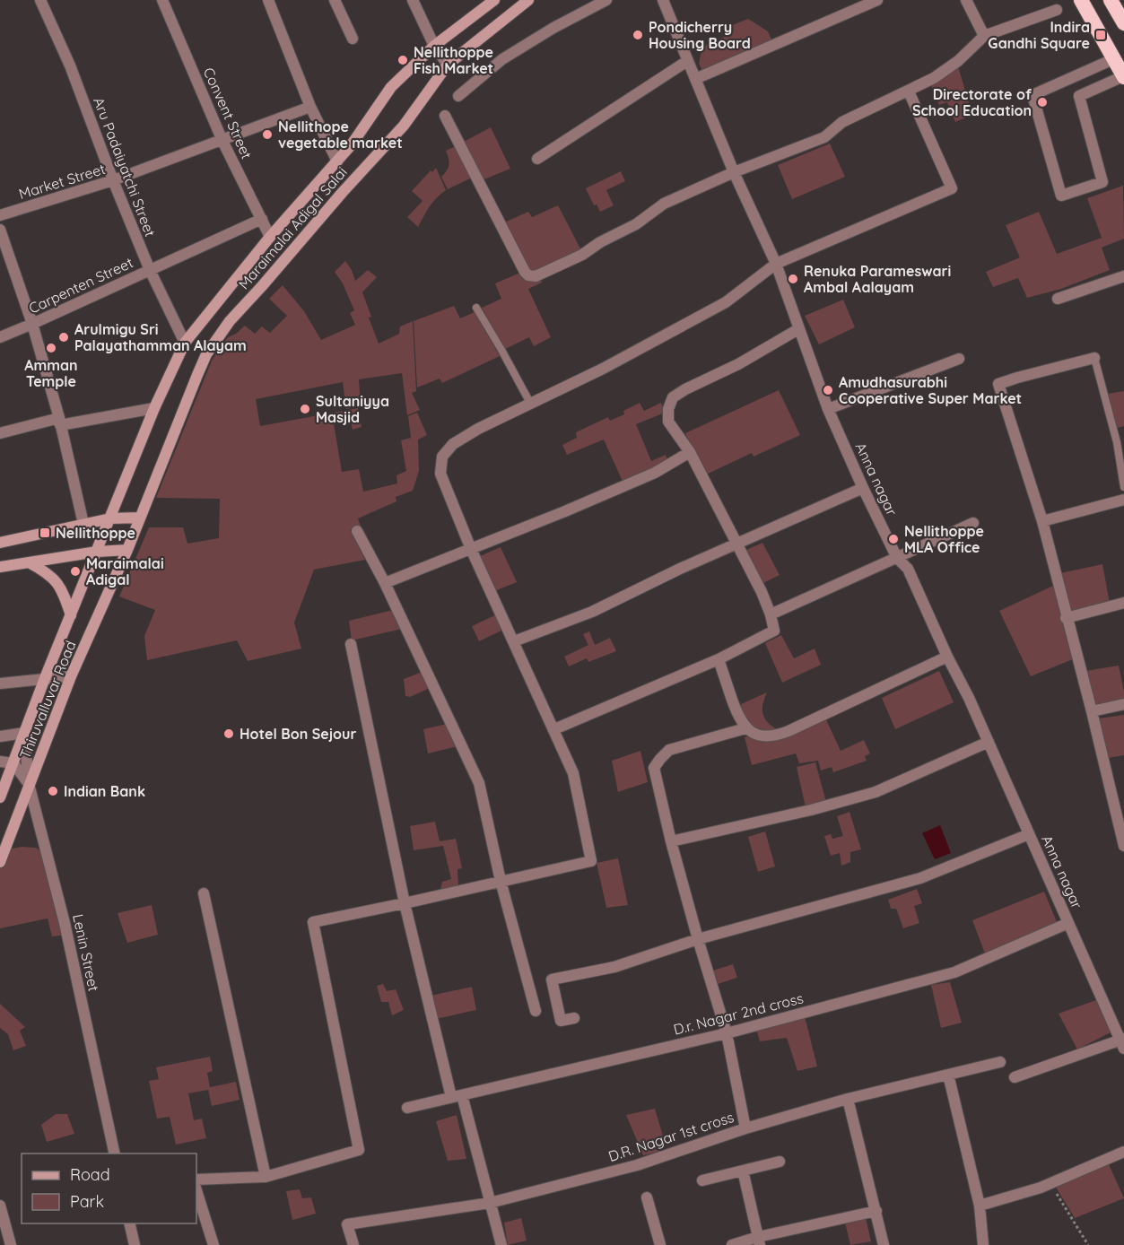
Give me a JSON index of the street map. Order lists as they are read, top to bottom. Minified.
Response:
{"streets":{"main road":["Maraimalai Adigal Salai","Thiruvalluvar Road"],"street":["Convent Street","Aru Padaiyatchi Street","Market Street","Carpenten Street","Anna nagar","Lenin Street","D.r. Nagar 2nd cross","D.R. Nagar 1st cross"]},"crossings":[["Convent Street","Market Street"],["Convent Street","Maraimalai Adigal Salai"],["Convent Street","Carpenten Street"],["Aru Padaiyatchi Street","Market Street"],["Aru Padaiyatchi Street","Maraimalai Adigal Salai"],["Aru Padaiyatchi Street","Carpenten Street"],["Maraimalai Adigal Salai","Thiruvalluvar Road"],["Anna nagar","D.r. Nagar 2nd cross"],["Thiruvalluvar Road","Lenin Street"]],"places":{"other":["Pondicherry Housing Board","Nellithoppe Fish Market","Directorate of School Education","Nellithope vegetable market","Renuka Parameswari Ambal Aalayam","Arulmigu Sri Palayathamman Alayam","Amman Temple","Amudhasurabhi Cooperative Super Market","Sultaniyya Masjid","Nellithoppe MLA Office","Maraimalai Adigal","Hotel Bon Sejour","Indian Bank"],"transit":["Indira Gandhi Square","Nellithoppe"]},"legend":["Road","Park"]}
